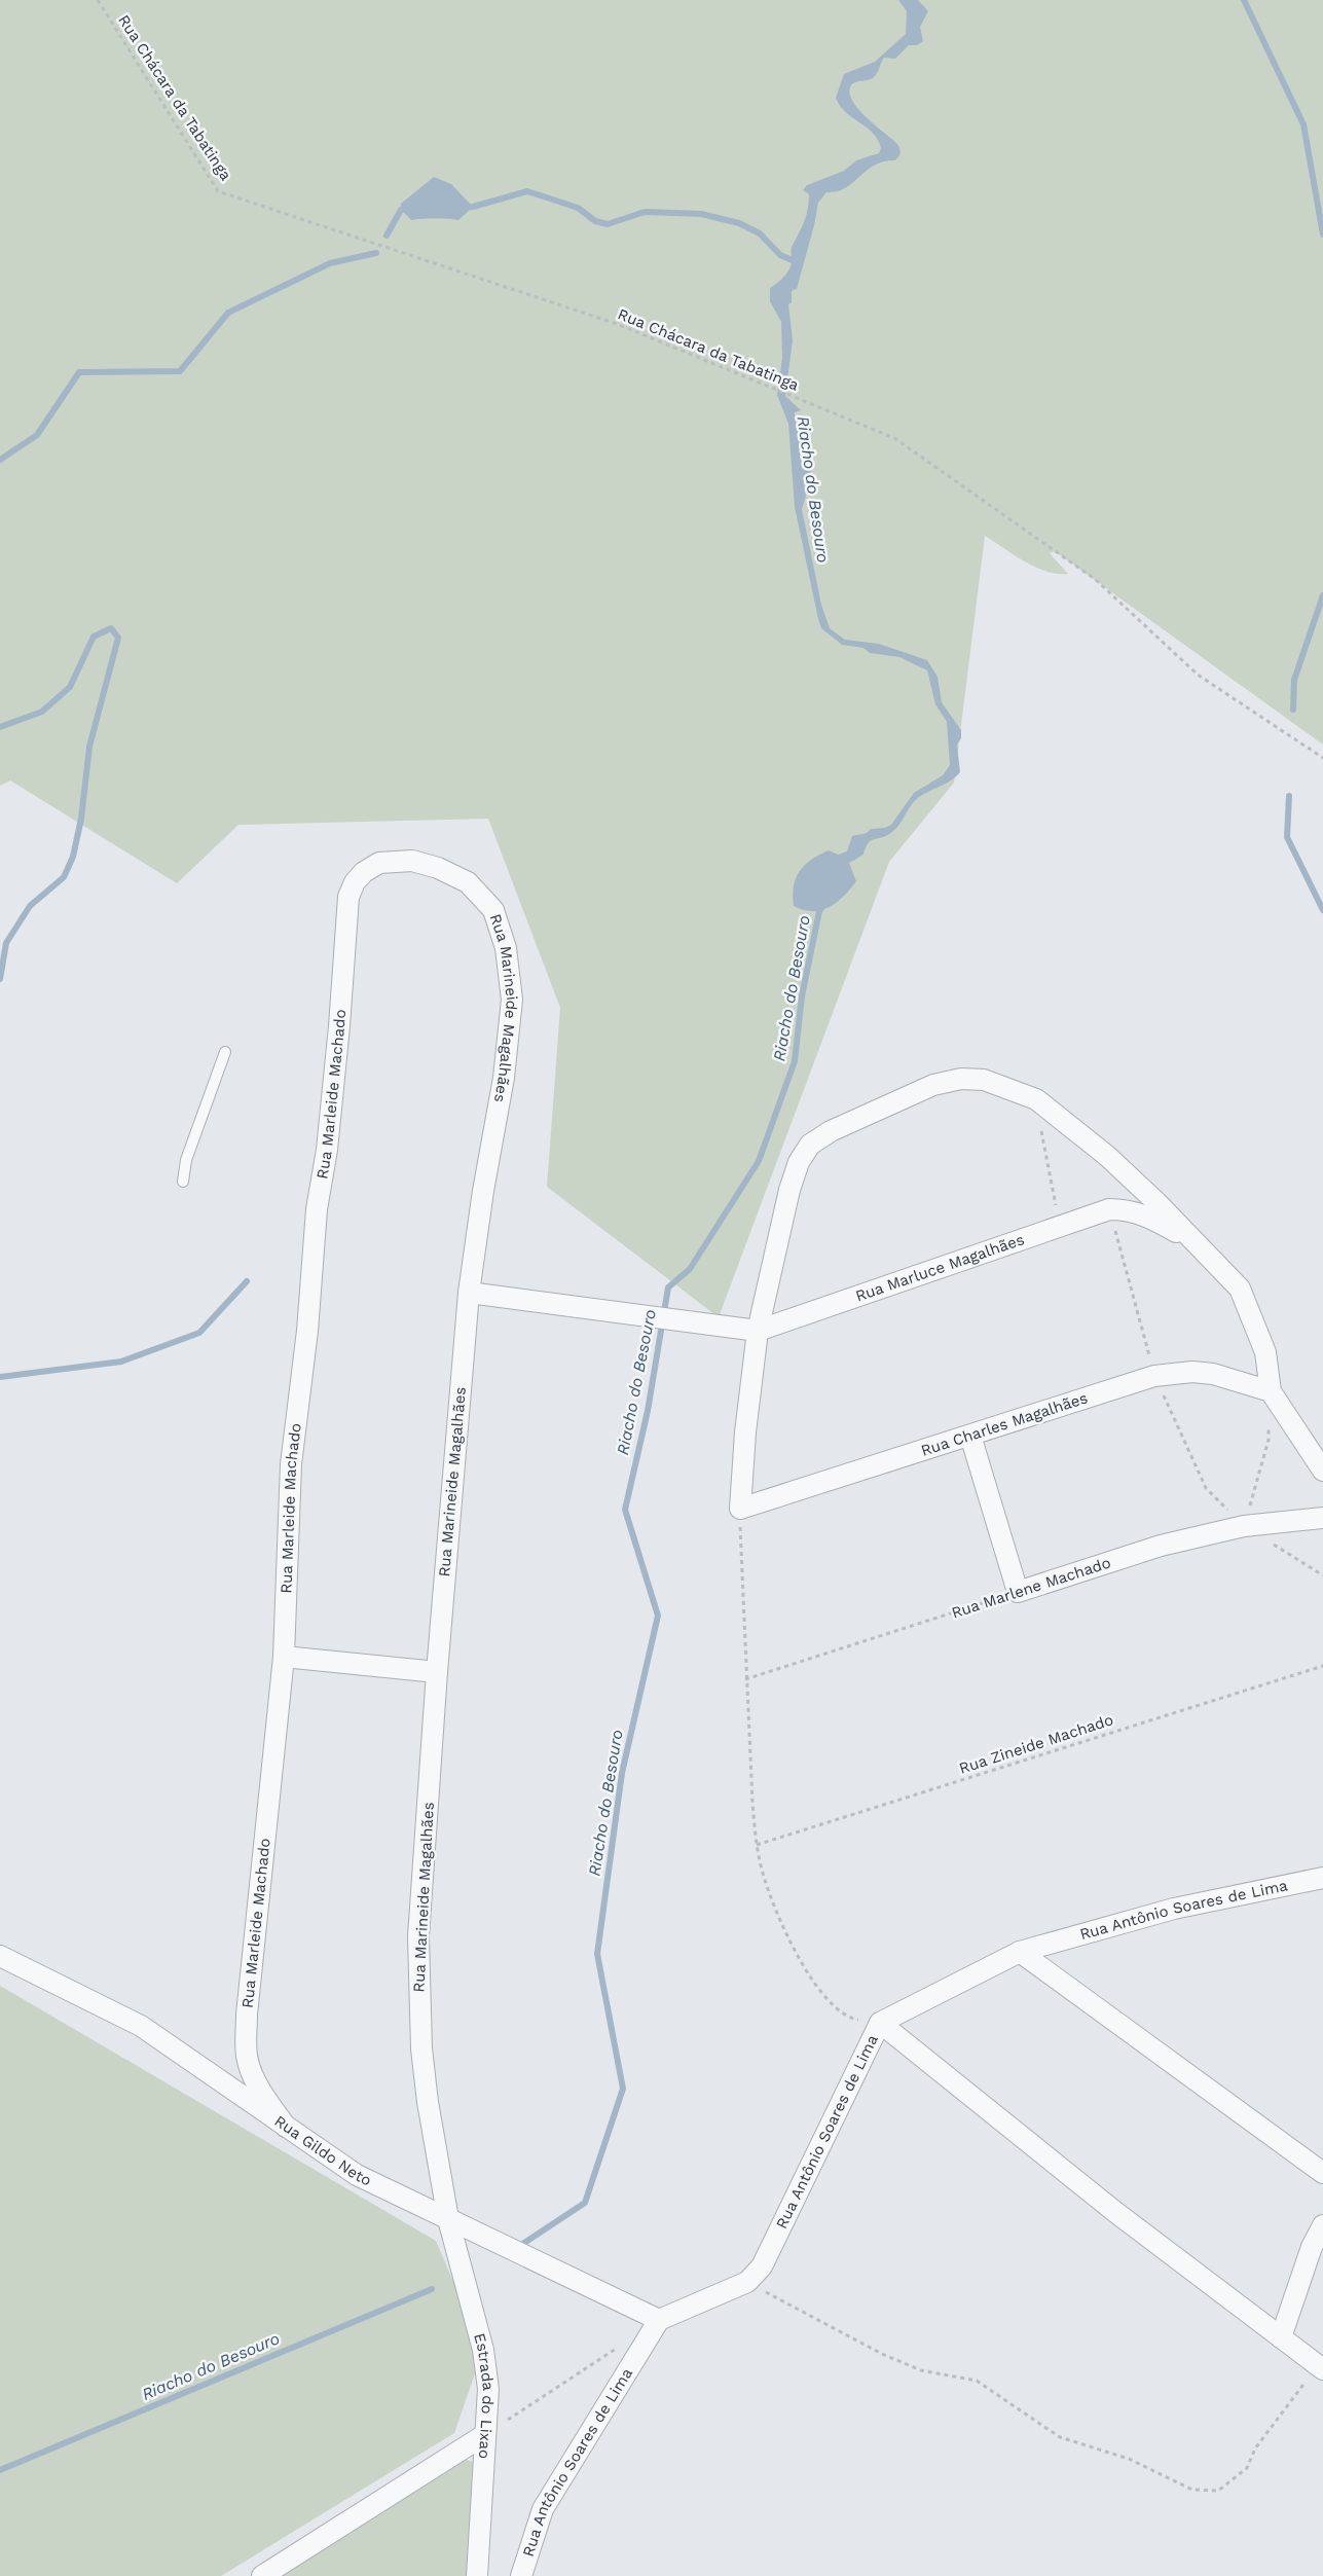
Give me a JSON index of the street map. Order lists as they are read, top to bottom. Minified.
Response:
{"streets":{"street":["Rua Marineide Magalhães","Rua Marleide Machado","Rua Marluce Magalhães","Rua Charles Magalhães","Rua Marlene Machado","Rua Antônio Soares de Lima","Rua Gildo Neto","Estrada do Lixao"],"path":["Rua Chácara da Tabatinga","Rua Zineide Machado"]},"crossings":[["Rua Marineide Magalhães","Rua Marleide Machado"],["Rua Marineide Magalhães","Rua Marluce Magalhães"],["Rua Marineide Magalhães","Rua Gildo Neto"],["Rua Marineide Magalhães","Estrada do Lixao"],["Rua Marleide Machado","Rua Gildo Neto"],["Rua Antônio Soares de Lima","Rua Gildo Neto"],["Rua Gildo Neto","Estrada do Lixao"]],"water":["Riacho do Besouro"]}
